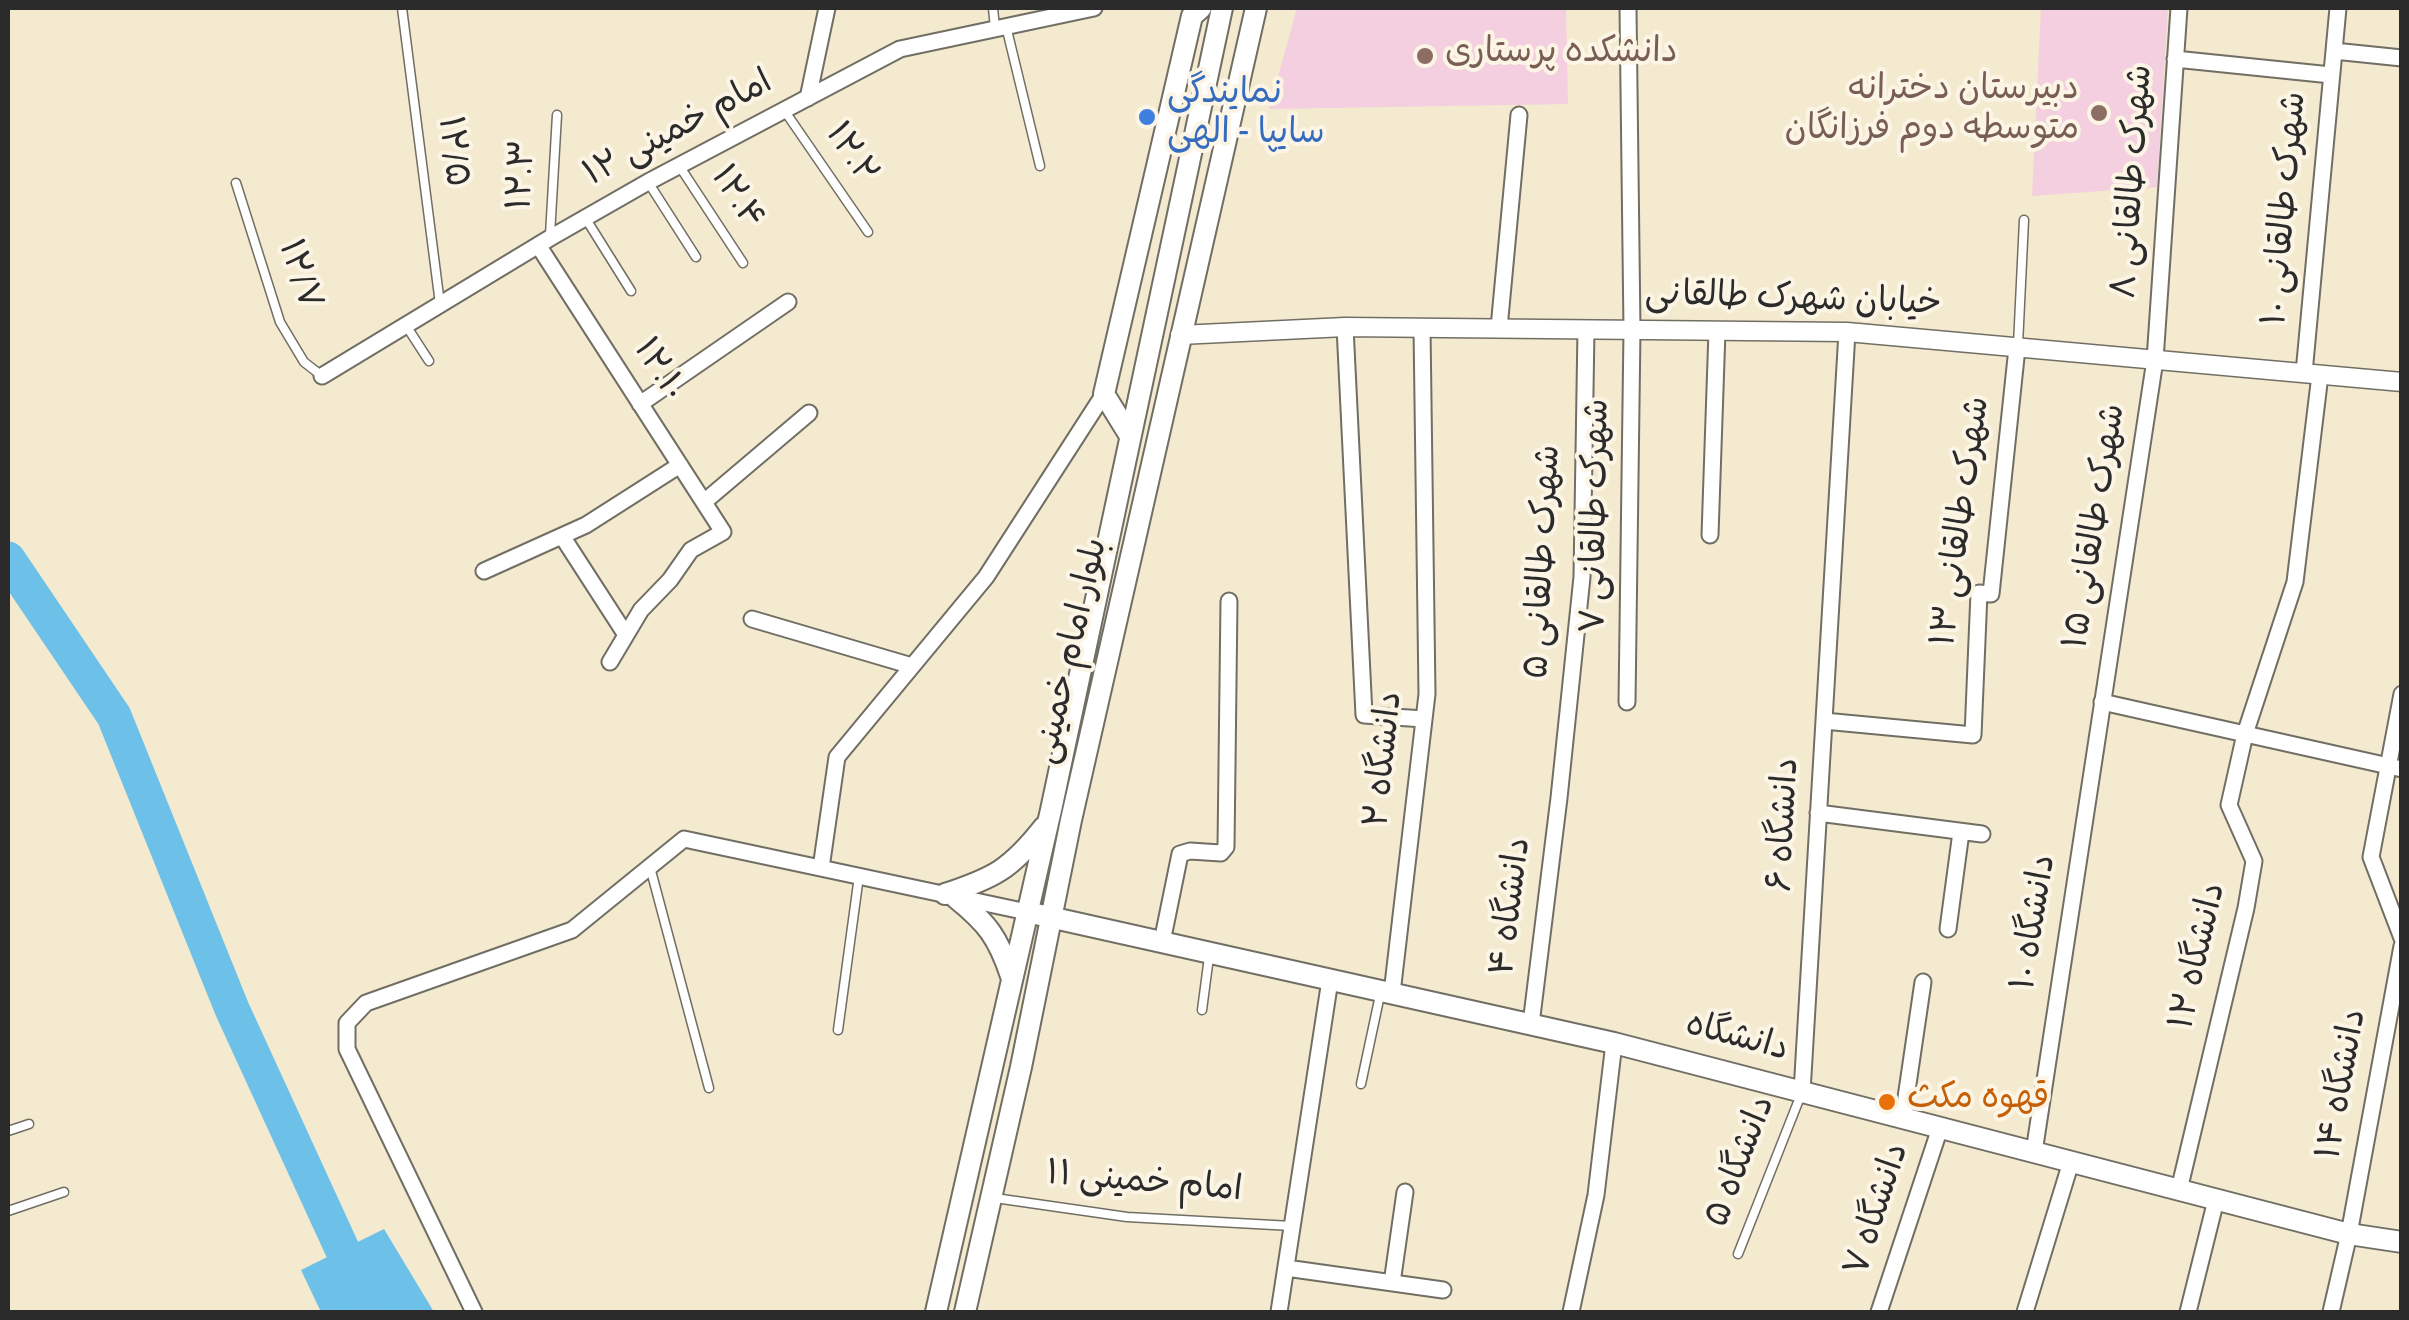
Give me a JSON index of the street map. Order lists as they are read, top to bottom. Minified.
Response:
{"streets":{"main road":["بلوار امام خمینی","دانشگاه"],"street":["امام خمینی ۱۲","شهرک طالقانی ۸","شهرک طالقانی ۱۰","خیابان شهرک طالقانی","۱۲.۱۰","شهرک طالقانی ۷","شهرک طالقانی ۱۳","شهرک طالقانی ۱۵","شهرک طالقانی ۵","دانشگاه ۲","دانشگاه ۶","دانشگاه ۴","دانشگاه ۱۰","دانشگاه ۱۲","دانشگاه ۱۴","دانشگاه ۷"],"lane":["۱۲/۵","۱۲.۲","۱۲.۳","۱۲.۴","۱۲/۷","دانشگاه ۵","امام خمینی ۱۱"]},"crossings":[["امام خمینی ۱۲","۱۲/۵"],["امام خمینی ۱۲","۱۲.۲"],["امام خمینی ۱۲","۱۲.۳"],["امام خمینی ۱۲","۱۲.۴"],["امام خمینی ۱۲","۱۲/۷"],["امام خمینی ۱۲","۱۲.۱۰"],["۱۲.۳","۱۲.۱۰"],["شهرک طالقانی ۸","خیابان شهرک طالقانی"],["شهرک طالقانی ۸","شهرک طالقانی ۱۵"],["شهرک طالقانی ۱۰","خیابان شهرک طالقانی"],["شهرک طالقانی ۱۰","دانشگاه ۱۲"],["خیابان شهرک طالقانی","شهرک طالقانی ۷"],["خیابان شهرک طالقانی","شهرک طالقانی ۱۳"],["خیابان شهرک طالقانی","شهرک طالقانی ۱۵"],["خیابان شهرک طالقانی","شهرک طالقانی ۵"],["خیابان شهرک طالقانی","بلوار امام خمینی"],["خیابان شهرک طالقانی","دانشگاه ۲"],["خیابان شهرک طالقانی","دانشگاه ۶"],["شهرک طالقانی ۱۳","دانشگاه ۶"],["شهرک طالقانی ۱۵","دانشگاه ۱۰"],["شهرک طالقانی ۵","دانشگاه ۴"],["بلوار امام خمینی","دانشگاه"],["بلوار امام خمینی","امام خمینی ۱۱"],["دانشگاه ۲","دانشگاه"],["دانشگاه ۶","دانشگاه"],["دانشگاه ۶","دانشگاه ۵"],["دانشگاه ۴","دانشگاه"],["دانشگاه ۱۰","دانشگاه"],["دانشگاه ۱۲","دانشگاه"],["دانشگاه","دانشگاه ۱۴"],["دانشگاه","دانشگاه ۵"],["دانشگاه","دانشگاه ۷"]],"places":["دانشکده پرستاری","دبیرستان دخترانه متوسطه دوم فرزانگان","نمایندگی سایپا - الهی","قهوه مکث"]}
